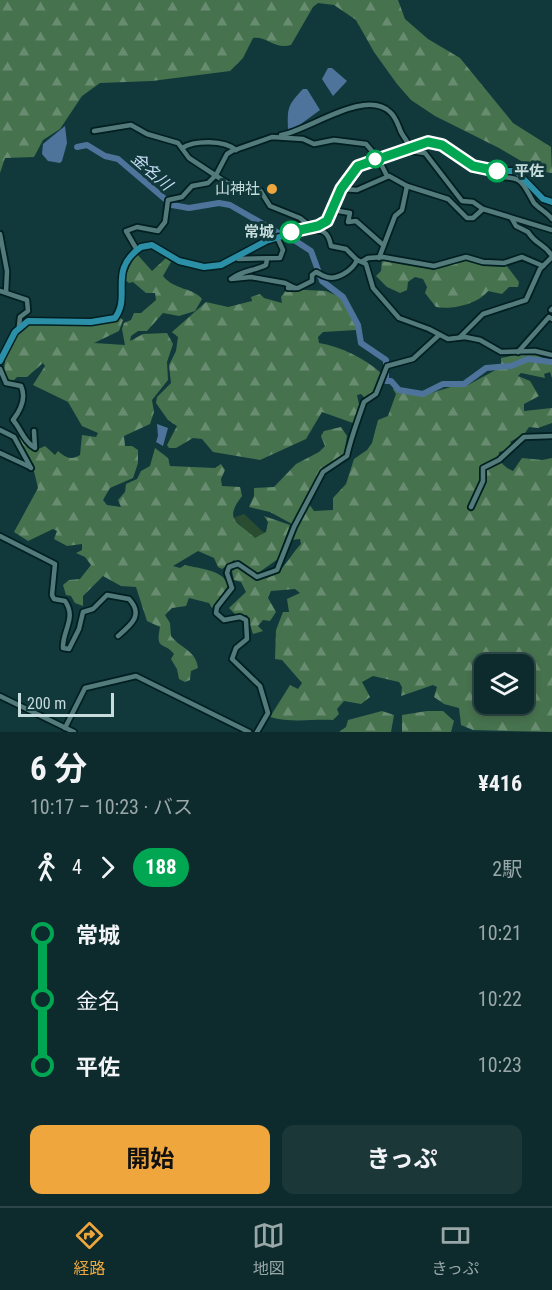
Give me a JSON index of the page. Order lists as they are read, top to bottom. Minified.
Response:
{"water":["金名川"],"places":["平佐","山神社","常城"],"lines":["bus line 188"],"scale_bar":"200 m","page":{"scale":"200 m","heading":["6 分","10:17 – 10:23 · バス","¥416"],"legs":["4","188","2駅"],"list":[{"name":"常城","value":"10:21"},{"name":"金名","value":"10:22"},{"name":"平佐","value":"10:23"}],"buttons":["開始","きっぷ"],"tabs":["経路","地図","きっぷ"]}}
